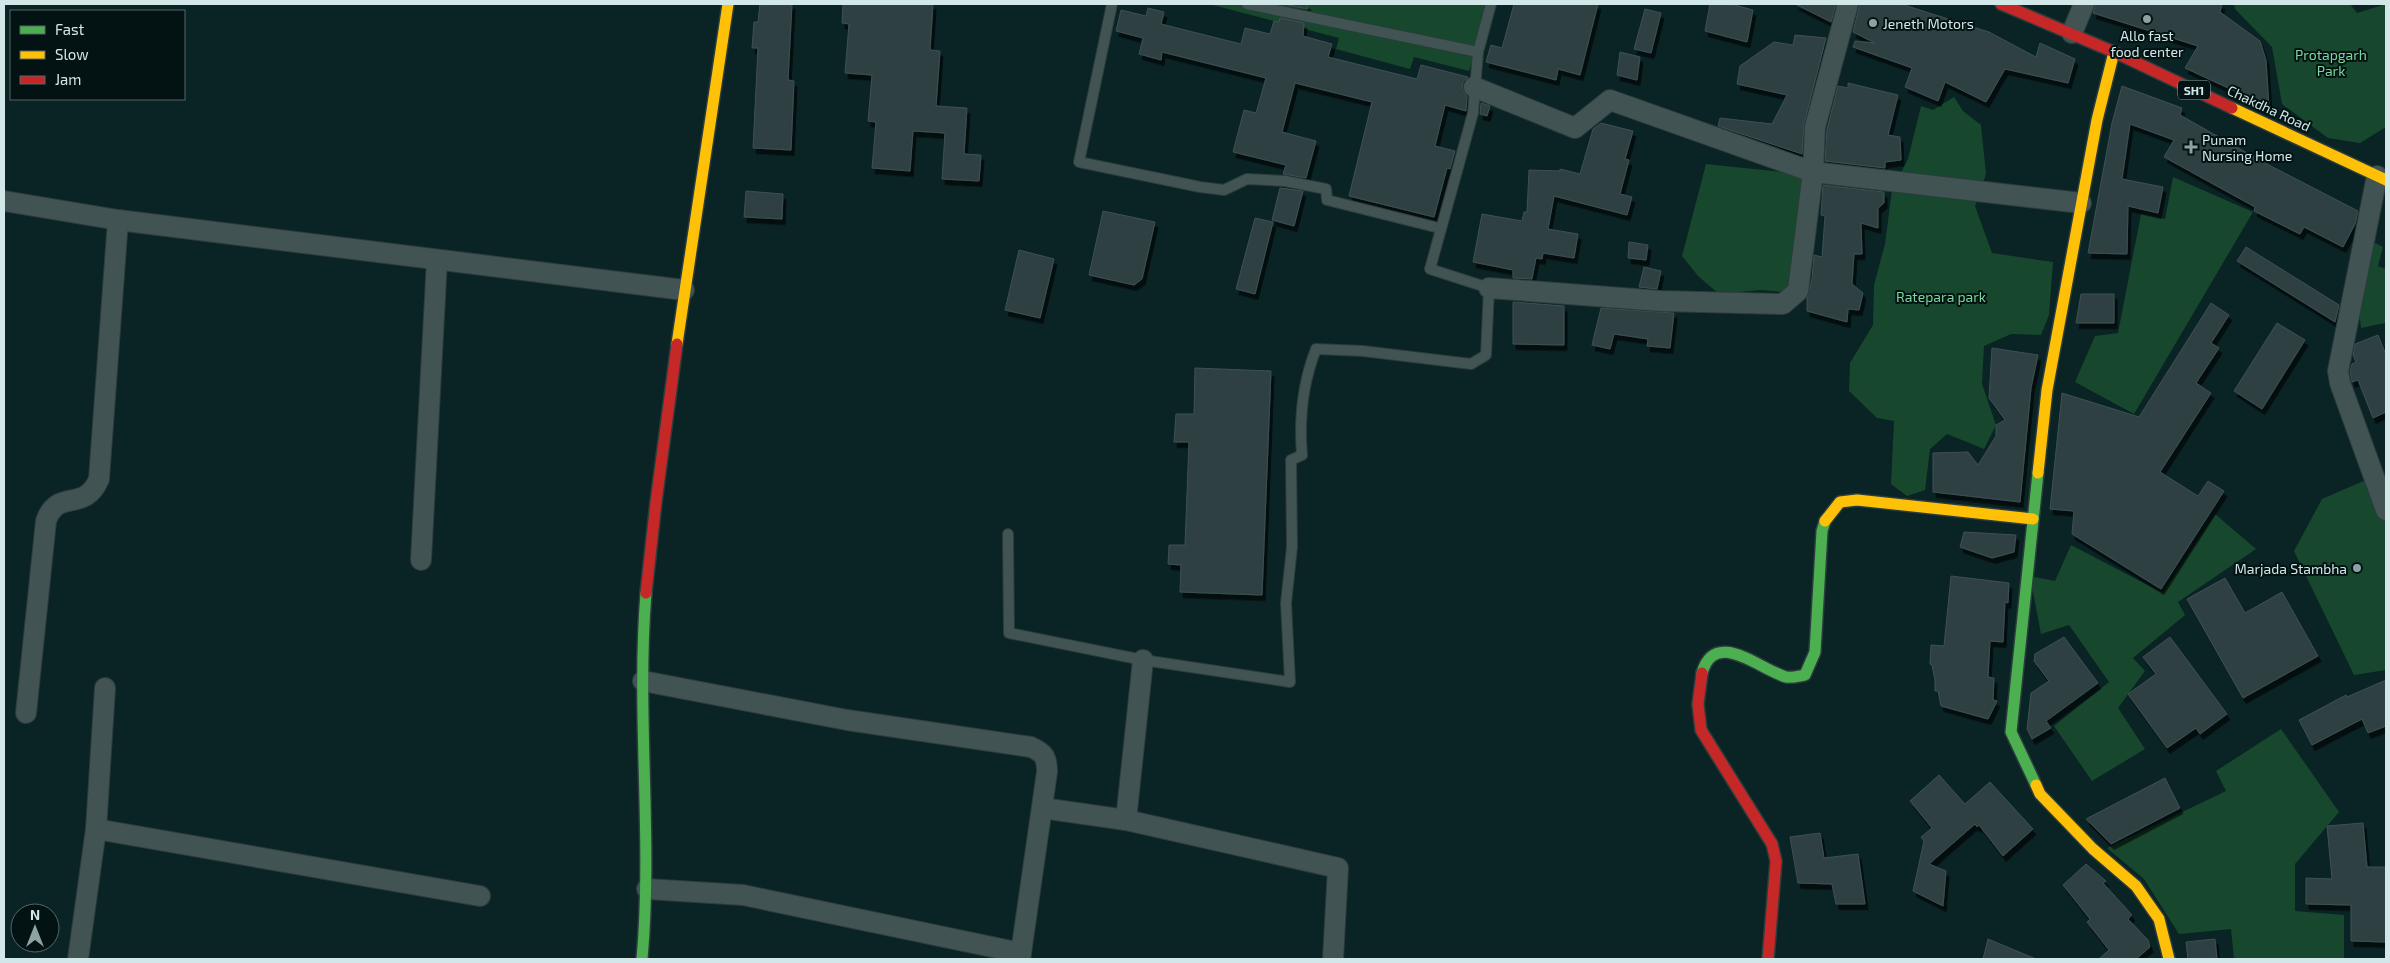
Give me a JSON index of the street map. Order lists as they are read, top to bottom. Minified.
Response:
{"streets":{"street":["SH1","Chakdha Road"]},"parks":["Protapgarh Park","Ratepara park"],"places":{"other":["Allo fast food center","Jeneth Motors","Marjada Stambha"],"health":["Punam Nursing Home"]},"legend":["Fast","Slow","Jam"],"north":"top"}
